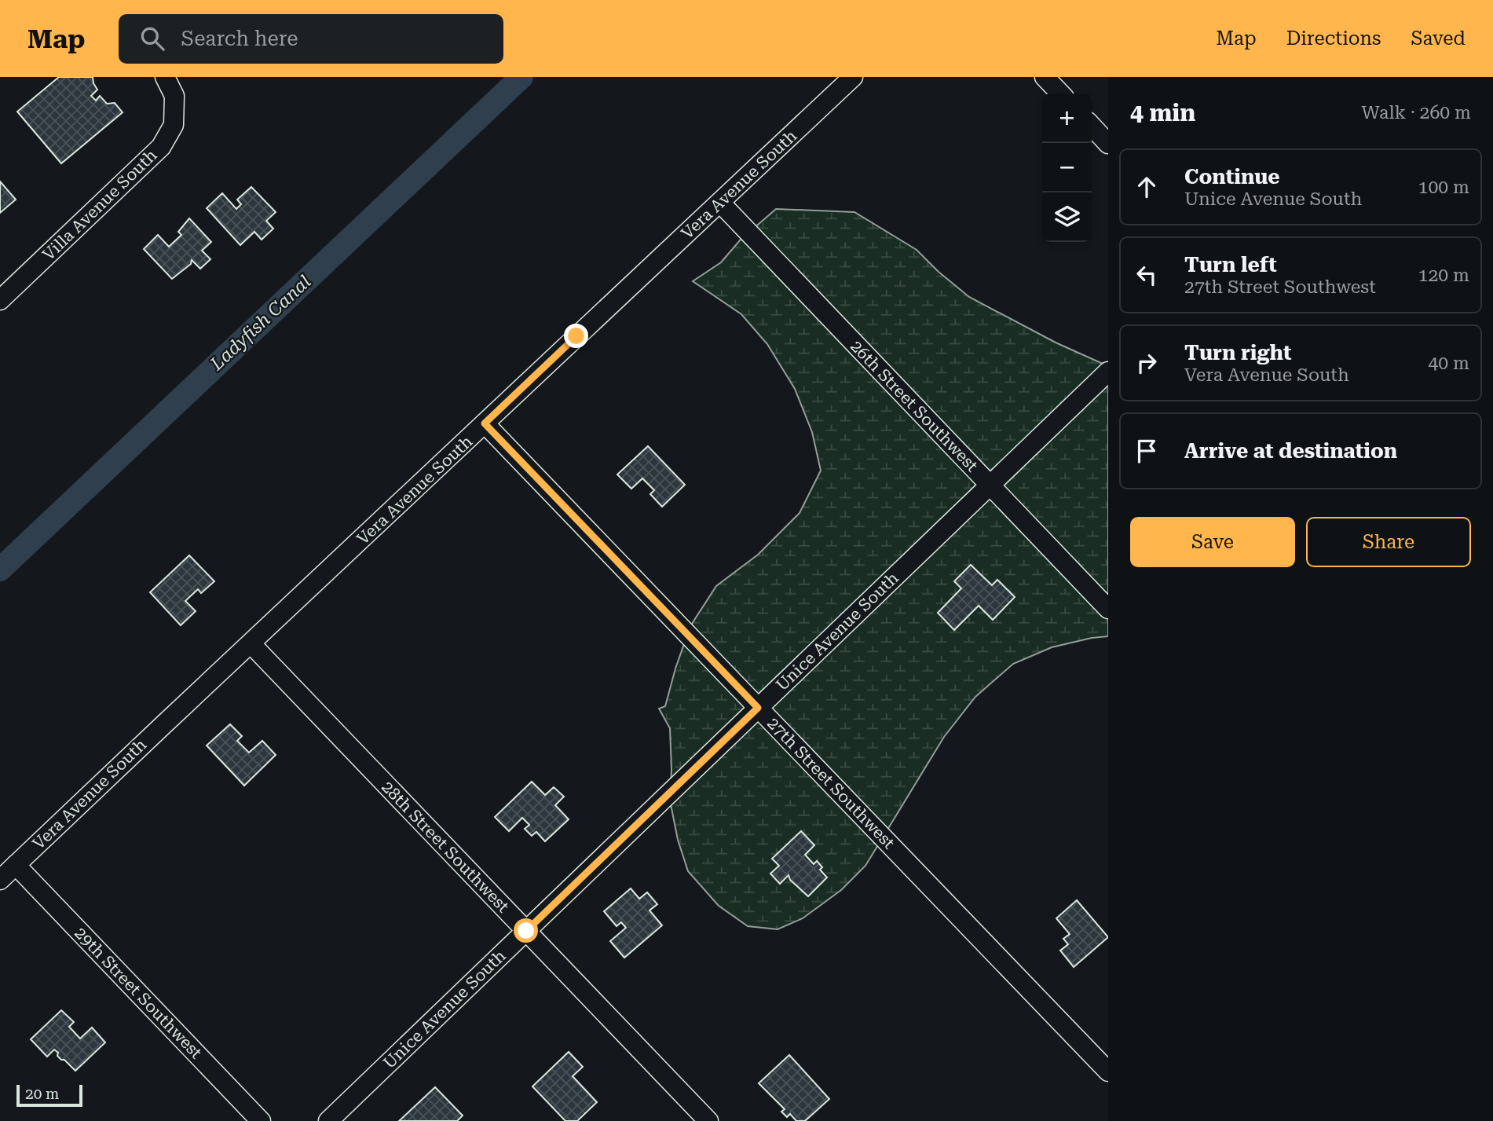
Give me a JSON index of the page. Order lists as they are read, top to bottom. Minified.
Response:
{"streets":{"street":["Vera Avenue South","Villa Avenue South","26th Street Southwest","Unice Avenue South","27th Street Southwest","28th Street Southwest","29th Street Southwest"]},"crossings":[["Vera Avenue South","26th Street Southwest"],["Vera Avenue South","27th Street Southwest"],["Vera Avenue South","28th Street Southwest"],["Vera Avenue South","29th Street Southwest"],["26th Street Southwest","Unice Avenue South"],["Unice Avenue South","27th Street Southwest"],["Unice Avenue South","28th Street Southwest"]],"water":["Ladyfish Canal"],"scale_bar":"20 m","page":{"header":"Map","search":"Search here","nav":["Map","Directions","Saved"],"heading":["4 min","Walk · 260 m"],"map_buttons":["+","−"],"list":[["Continue","Unice Avenue South","100 m"],["Turn left","27th Street Southwest","120 m"],["Turn right","Vera Avenue South","40 m"],"Arrive at destination"],"buttons":["Save","Share"],"scale":"20 m"}}
